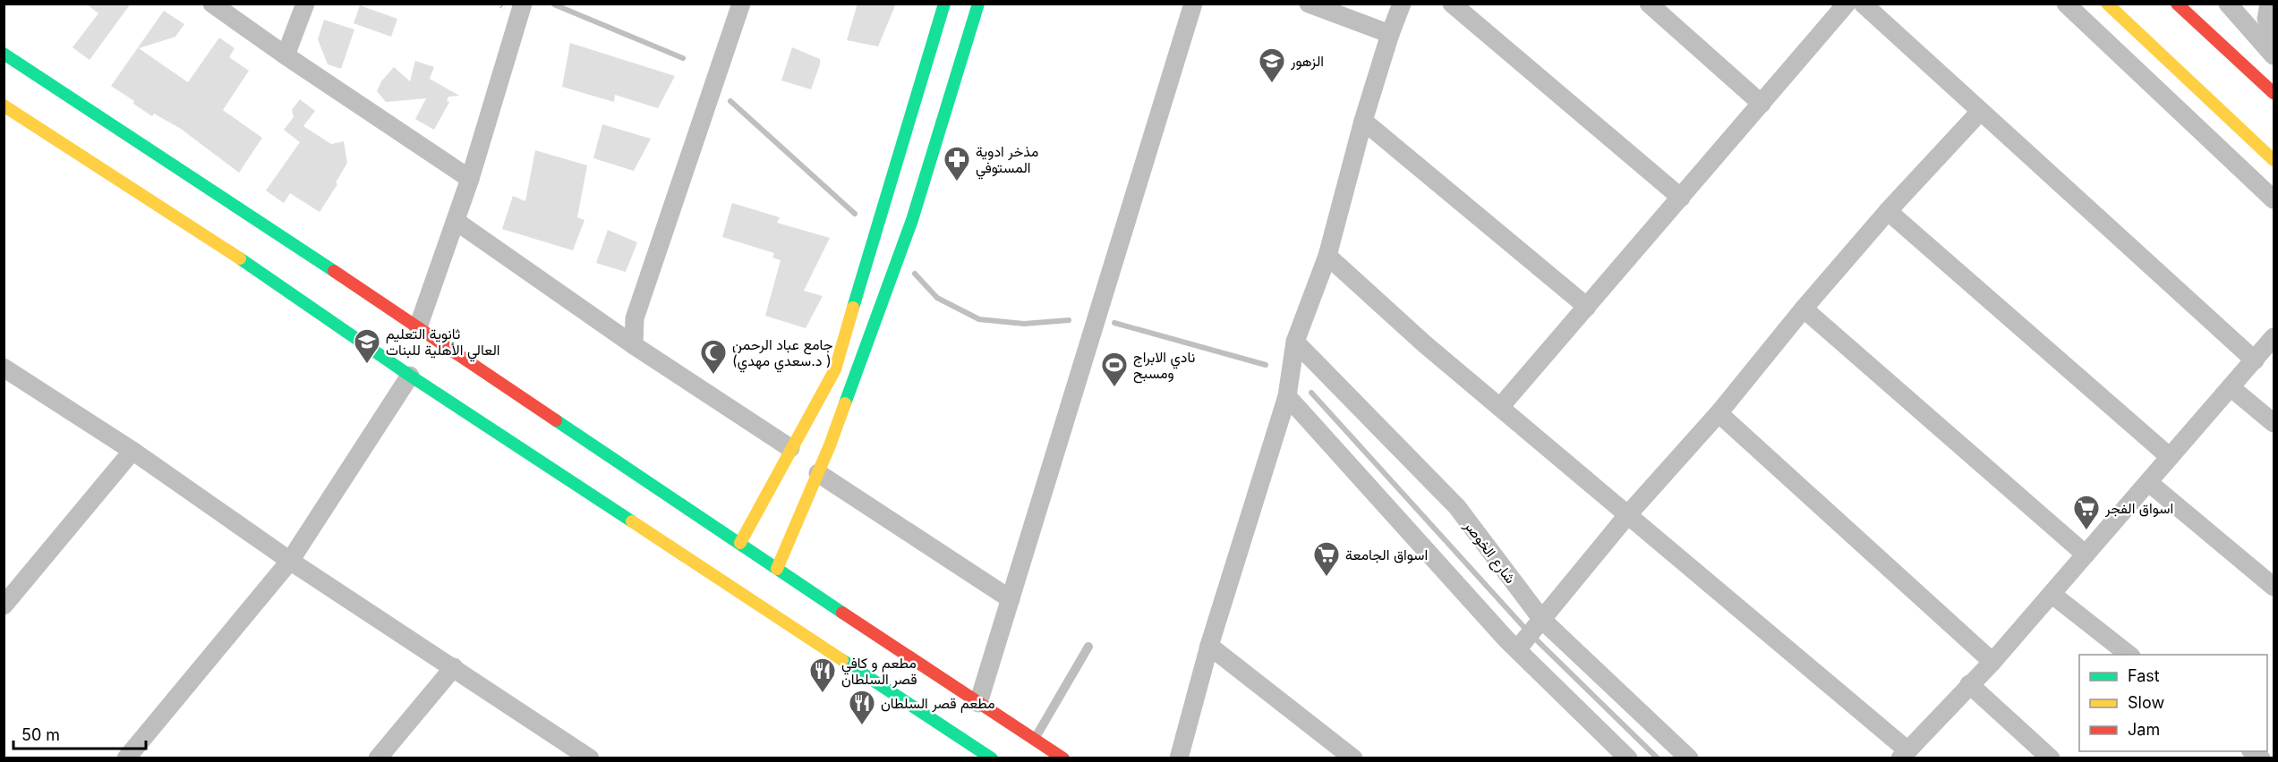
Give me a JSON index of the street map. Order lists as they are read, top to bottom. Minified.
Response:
{"streets":{"street":["شارع الخوصر"]},"places":{"school or university":["الزهور","ثانوية التعليم العالي الأهلية للبنات"],"pharmacy":["مذخر ادویة المستوفي"],"mosque":["جامع عباد الرحمن (د.سعدي مهدي )"],"sports":["نادي الابراج ومسبح"],"supermarket":["اسواق الفجر","اسواق الجامعة"],"restaurant":["مطعم و كافي قصر السلطان","مطعم قصر السلطان"]},"legend":["Fast","Slow","Jam"],"scale_bar":"50 m"}
